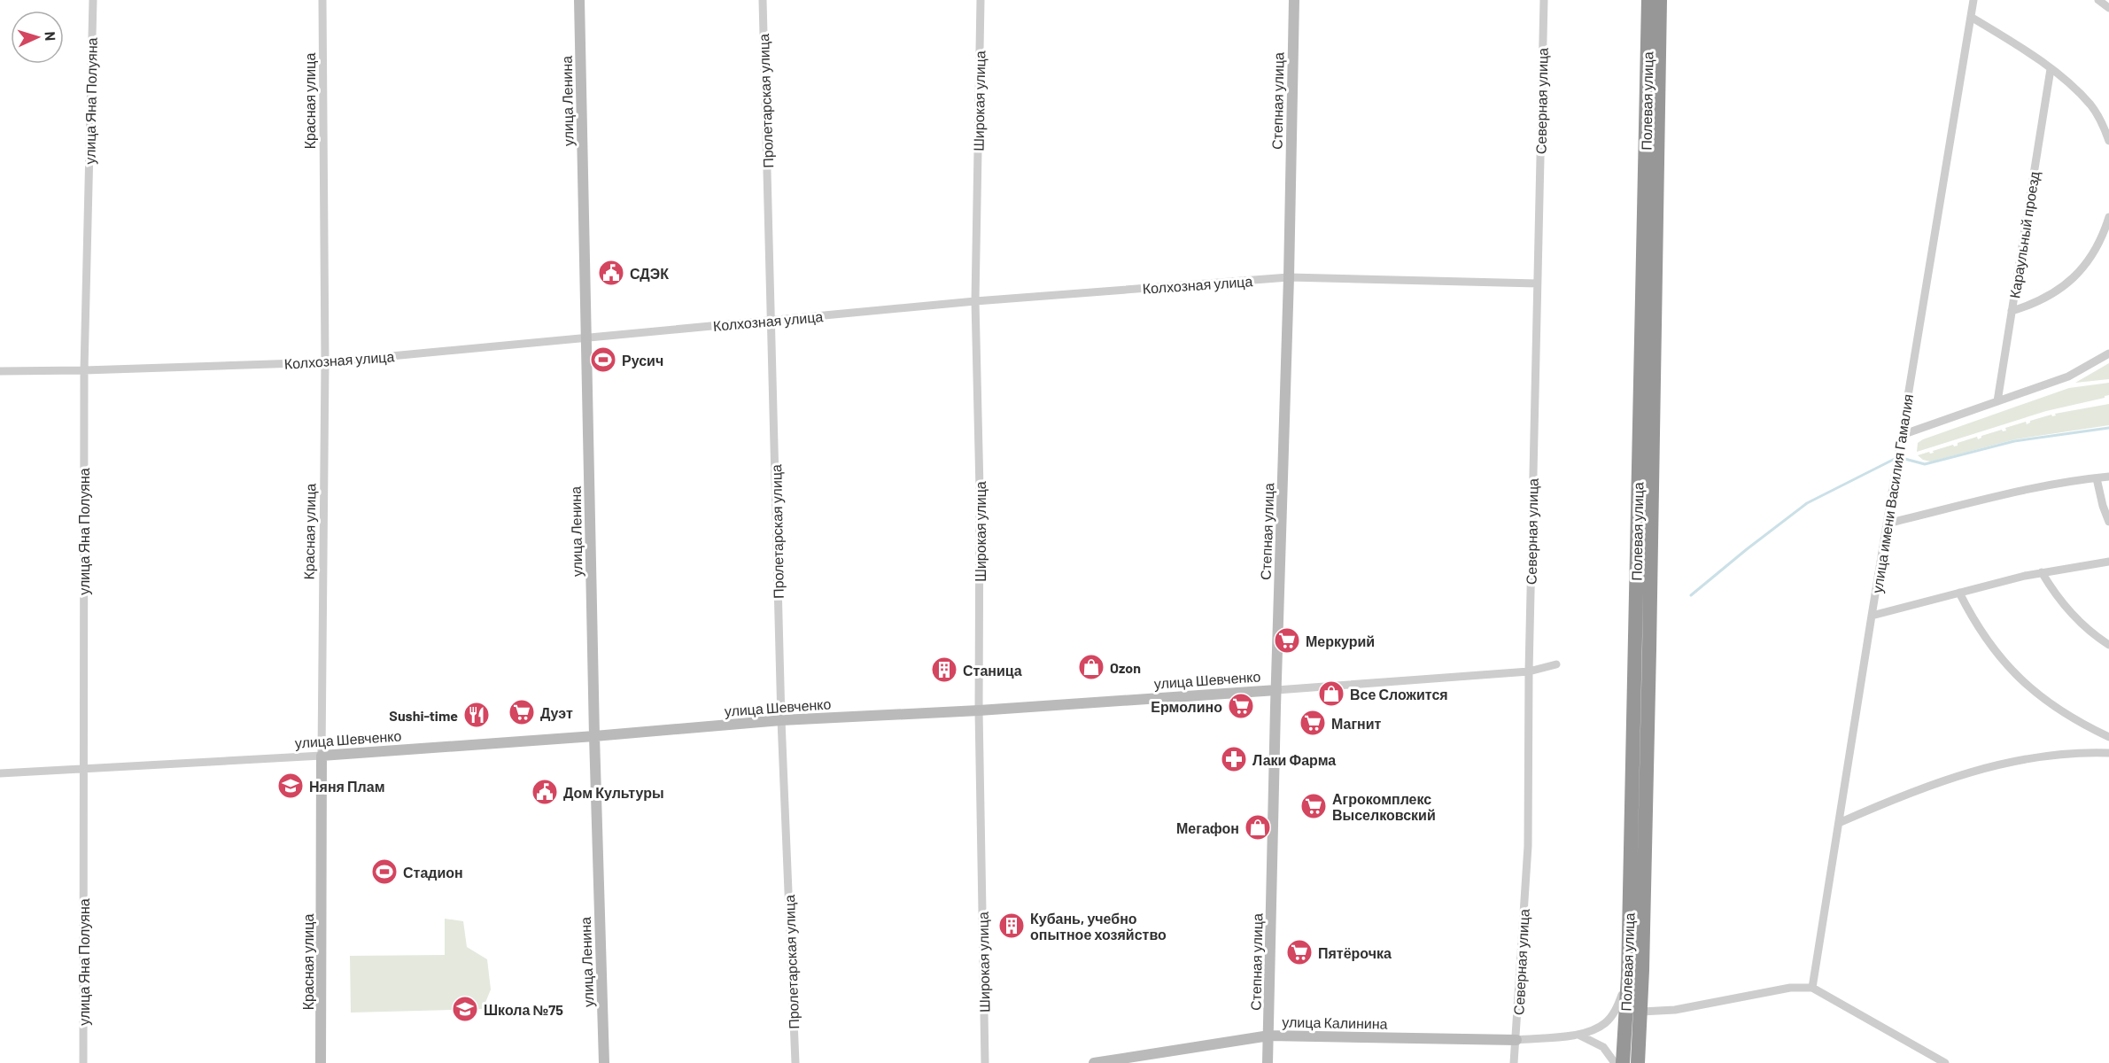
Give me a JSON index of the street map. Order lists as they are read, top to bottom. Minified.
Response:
{"streets":{"highway":["Полевая улица"],"street":["улица Яна Полуяна","Красная улица","улица Ленина","Пролетарская улица","Широкая улица","Степная улица","Северная улица","Караульный проезд","Колхозная улица","улица имени Василия Гамалия","улица Шевченко","улица Калинина"]},"crossings":[["улица Яна Полуяна","Колхозная улица"],["улица Яна Полуяна","улица Шевченко"],["Красная улица","Колхозная улица"],["Красная улица","улица Шевченко"],["улица Ленина","Колхозная улица"],["улица Ленина","улица Шевченко"],["Пролетарская улица","Колхозная улица"],["Пролетарская улица","улица Шевченко"],["Широкая улица","Колхозная улица"],["Широкая улица","улица Шевченко"],["Степная улица","Колхозная улица"],["Степная улица","улица Шевченко"],["Степная улица","улица Калинина"],["Северная улица","Колхозная улица"],["Северная улица","улица Шевченко"],["Северная улица","улица Калинина"]],"places":{"public building":["СДЭК","Дом Культуры"],"sports":["Русич","Стадион"],"supermarket":["Меркурий","Ермолино","Дуэт","Магнит","Агрокомплекс Выселковский","Пятёрочка"],"shop":["Ozon","Все Сложится","Мегафон"],"building":["Станица","Кубань, учебно опытное хозяйство"],"restaurant":["Sushi-time"],"pharmacy":["Лаки Фарма"],"school or university":["Няня Плам","Школа №75"]},"north":"right"}
